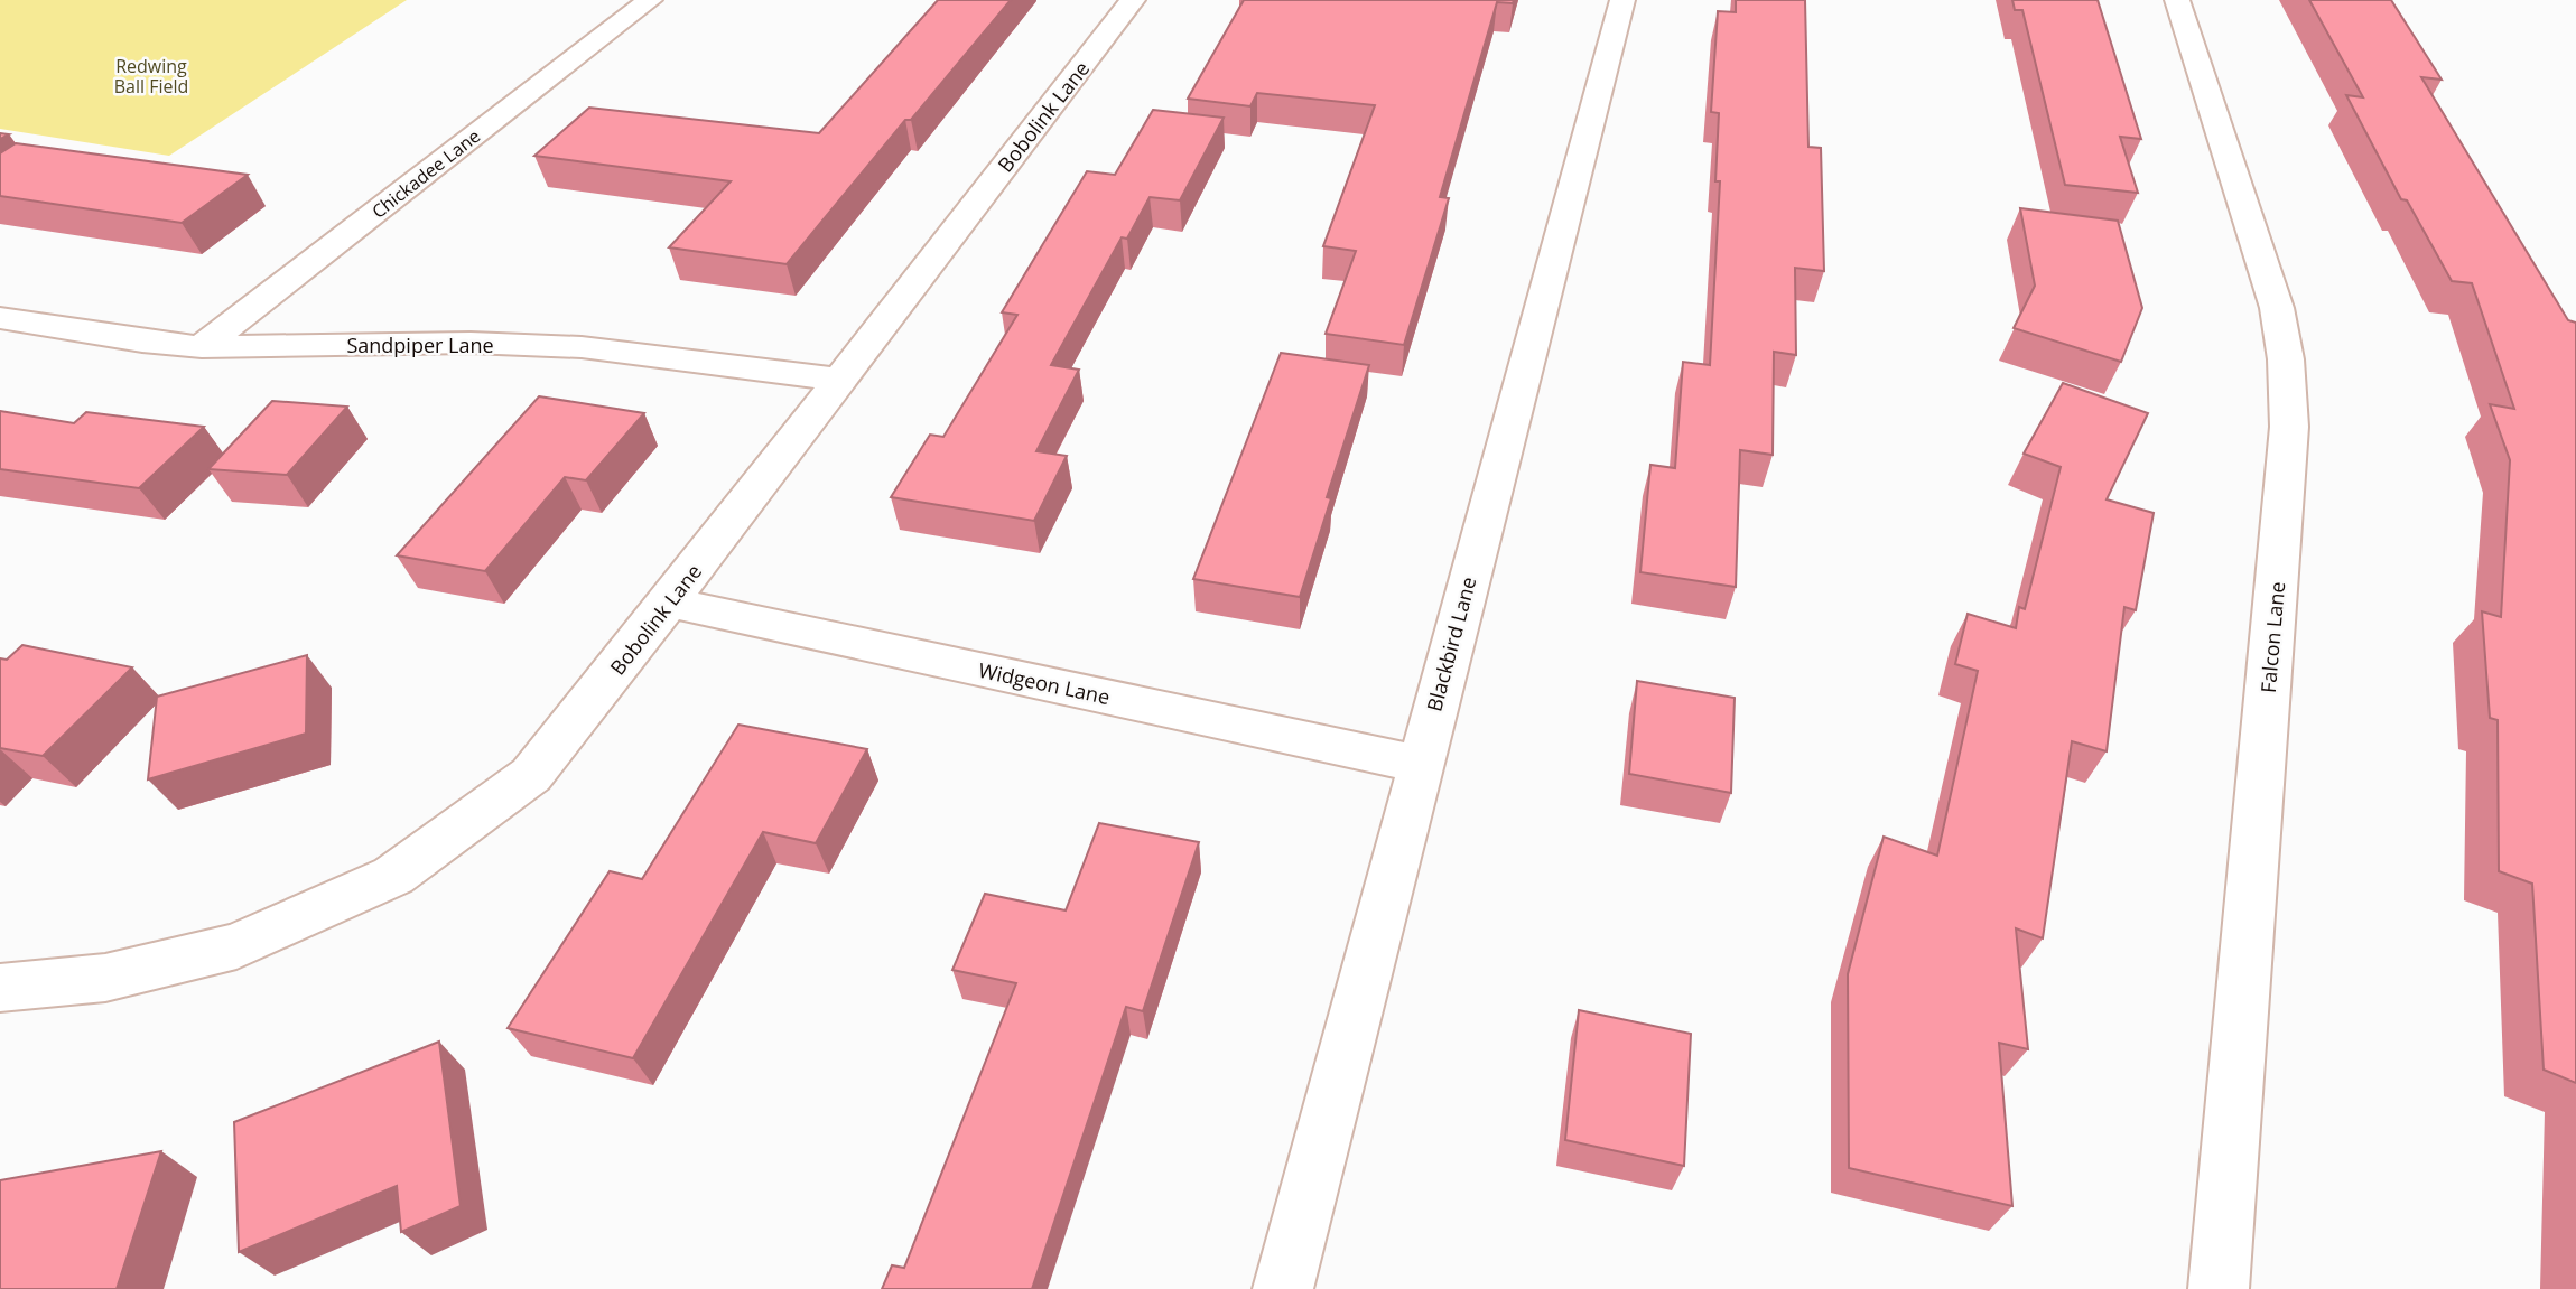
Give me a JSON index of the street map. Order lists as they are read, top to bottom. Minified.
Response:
{"streets":{"street":["Bobolink Lane","Chickadee Lane","Sandpiper Lane","Falcon Lane","Blackbird Lane","Widgeon Lane"]},"crossings":[["Bobolink Lane","Sandpiper Lane"],["Bobolink Lane","Widgeon Lane"],["Chickadee Lane","Sandpiper Lane"],["Blackbird Lane","Widgeon Lane"]],"parks":["Redwing Ball Field"]}
